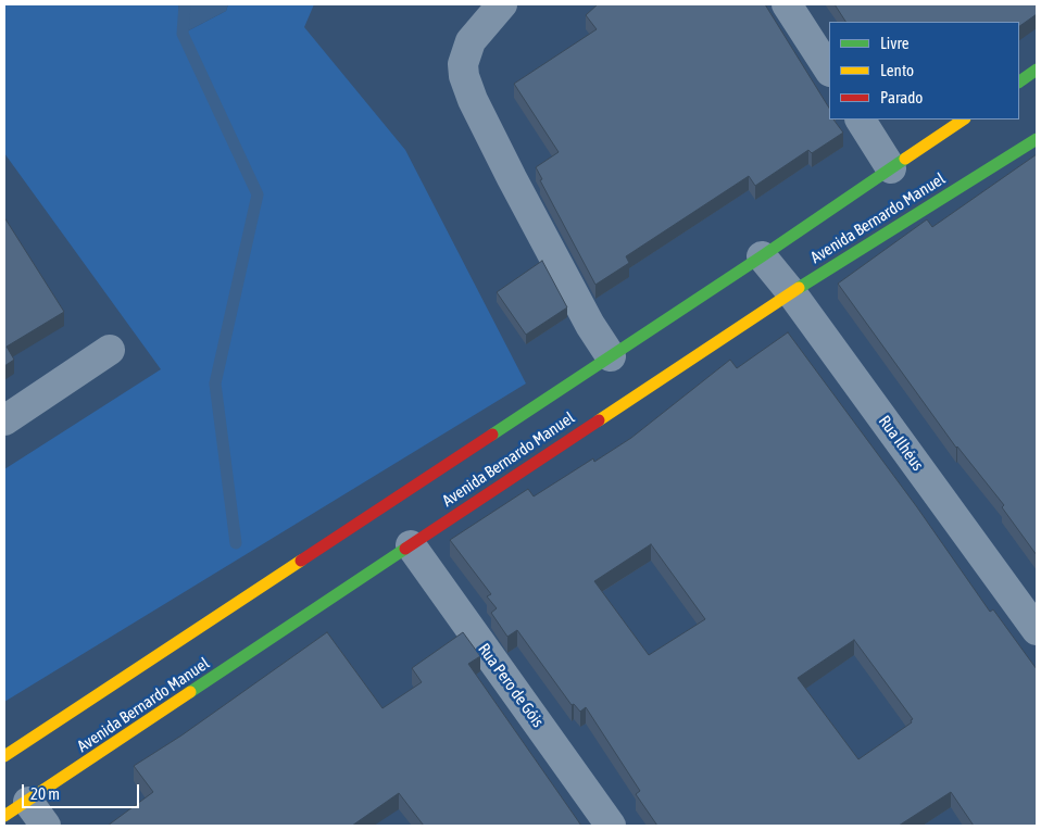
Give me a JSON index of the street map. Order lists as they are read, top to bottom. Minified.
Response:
{"streets":{"street":["Avenida Bernardo Manuel","Rua Ilhéus","Rua Pero de Góis"]},"crossings":[["Avenida Bernardo Manuel","Rua Ilhéus"],["Avenida Bernardo Manuel","Rua Pero de Góis"]],"legend":["Livre","Lento","Parado"],"scale_bar":"20 m"}
